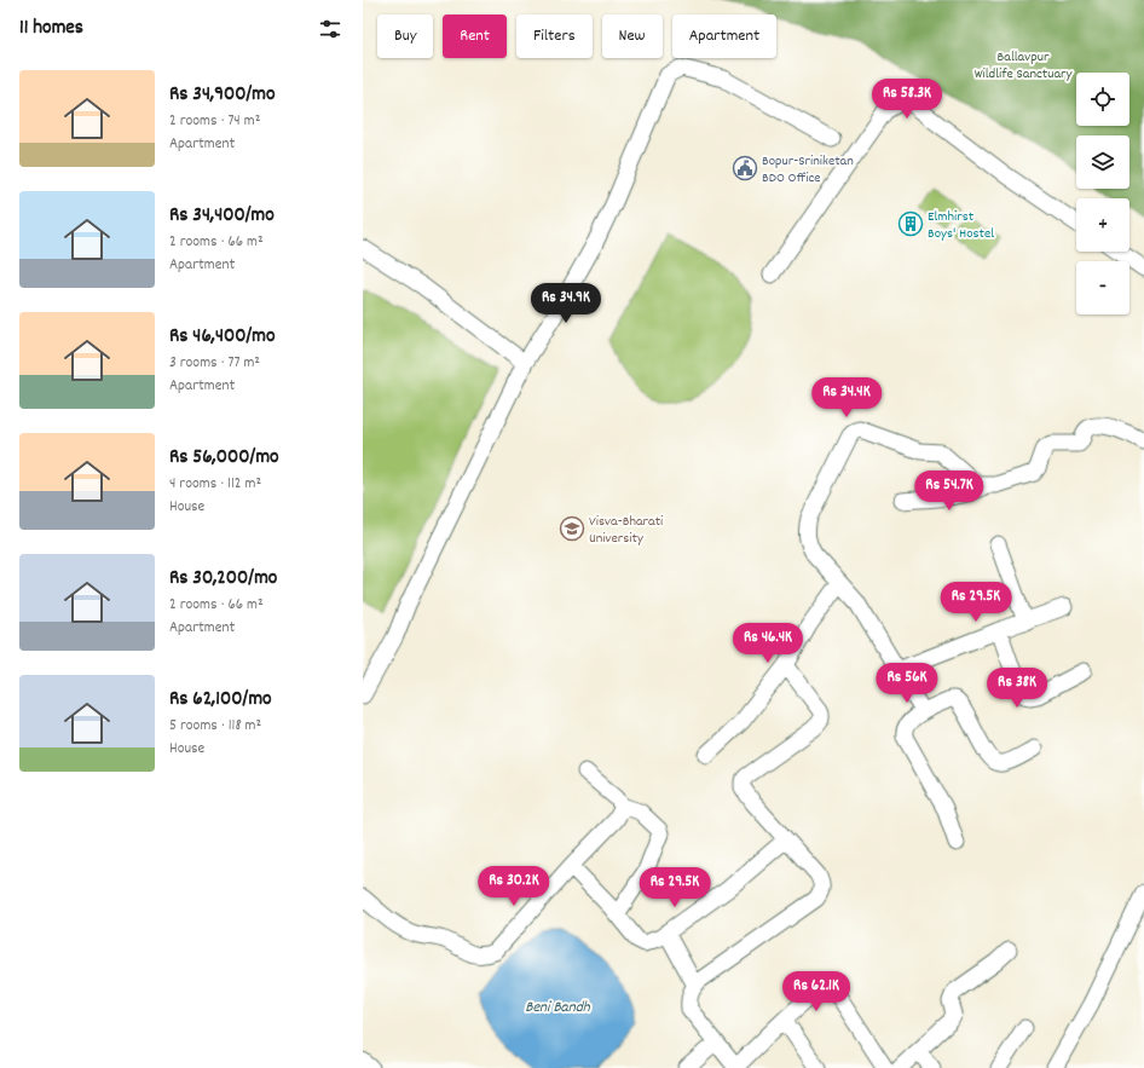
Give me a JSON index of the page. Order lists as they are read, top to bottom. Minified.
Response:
{"water":["Beni Bandh"],"parks":["Ballavpur Wildlife Sanctuary"],"places":{"public building":["Bopur-Sriniketan BDO Office"],"building":["Elmhirst Boys' Hostel"],"school or university":["Visva-Bharati University"]},"page":{"heading":"11 homes","chip":["Buy","Rent","Filters","New","Apartment"],"list":[{"name":"Rs 34,900/mo","note":"2 rooms · 74 m² · Apartment"},{"name":"Rs 34,400/mo","note":"2 rooms · 66 m² · Apartment"},{"name":"Rs 46,400/mo","note":"3 rooms · 77 m² · Apartment"},{"name":"Rs 56,000/mo","note":"4 rooms · 112 m² · House"},{"name":"Rs 30,200/mo","note":"2 rooms · 66 m² · Apartment"},{"name":"Rs 62,100/mo","note":"5 rooms · 118 m² · House"}],"map_buttons":["+","−"],"price":["Rs 58.3K","Rs 34.9K","Rs 34.4K","Rs 54.7K","Rs 29.5K","Rs 46.4K","Rs 56K","Rs 38K","Rs 30.2K","Rs 29.5K","Rs 62.1K"]}}
